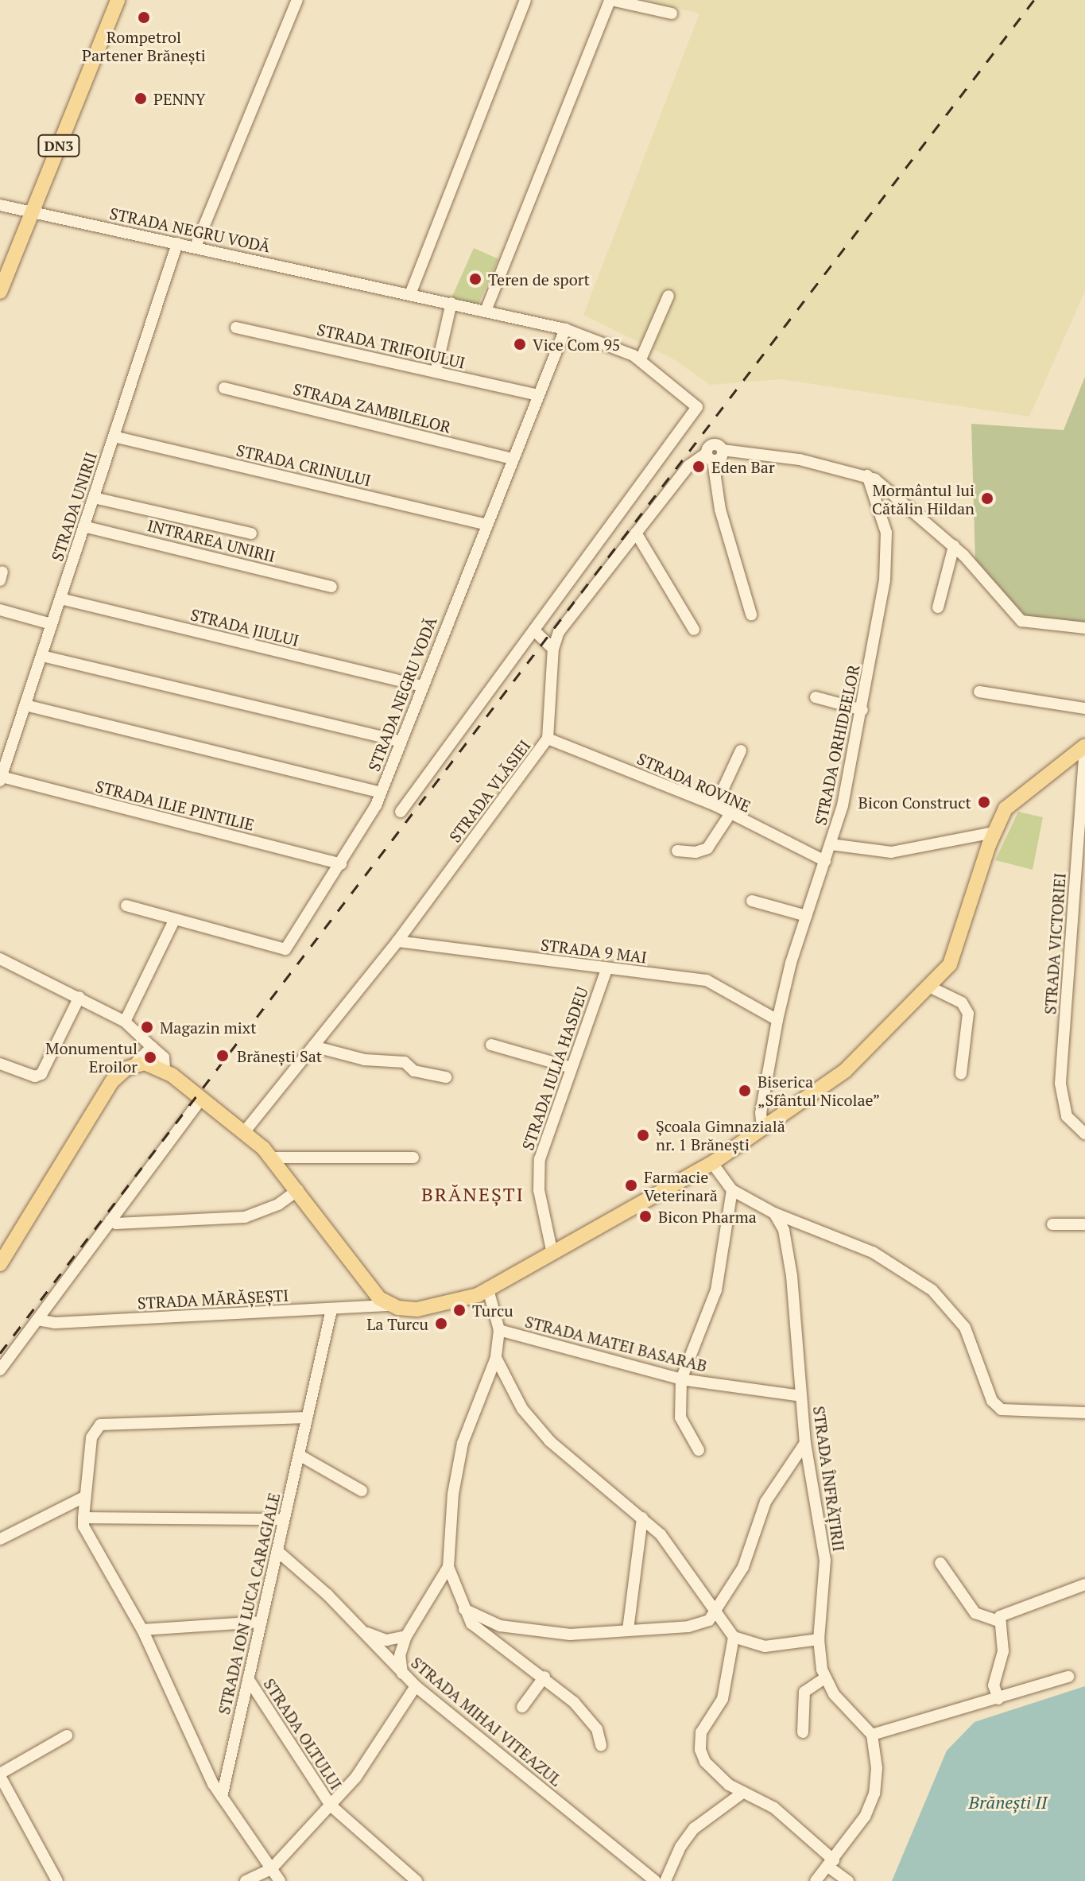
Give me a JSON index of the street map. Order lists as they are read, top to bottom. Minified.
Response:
{"streets":{"main road":["DN3"],"street":["STRADA NEGRU VODĂ","STRADA TRIFOIULUI","STRADA ZAMBILELOR","STRADA CRINULUI","STRADA UNIRII","INTRAREA UNIRII","STRADA JIULUI","STRADA ORHIDEELOR","STRADA ROVINE","STRADA VLĂSIEI","STRADA ILIE PINTILIE","STRADA VICTORIEI","STRADA 9 MAI","STRADA IULIA HASDEU","STRADA MĂRĂȘEȘTI","STRADA MATEI BASARAB","STRADA ÎNFRĂȚIRII","STRADA ION LUCA CARAGIALE","STRADA MIHAI VITEAZUL","STRADA OLTULUI"]},"crossings":[["DN3","STRADA NEGRU VODĂ"],["STRADA NEGRU VODĂ","STRADA TRIFOIULUI"],["STRADA NEGRU VODĂ","STRADA ZAMBILELOR"],["STRADA NEGRU VODĂ","STRADA CRINULUI"],["STRADA NEGRU VODĂ","STRADA UNIRII"],["STRADA NEGRU VODĂ","STRADA JIULUI"],["STRADA NEGRU VODĂ","STRADA ILIE PINTILIE"],["STRADA CRINULUI","STRADA UNIRII"],["STRADA UNIRII","INTRAREA UNIRII"],["STRADA UNIRII","STRADA JIULUI"],["STRADA UNIRII","STRADA ILIE PINTILIE"],["STRADA ORHIDEELOR","STRADA ROVINE"],["STRADA ORHIDEELOR","STRADA VLĂSIEI"],["STRADA ORHIDEELOR","STRADA 9 MAI"],["STRADA ROVINE","STRADA VLĂSIEI"],["STRADA VLĂSIEI","STRADA 9 MAI"],["STRADA 9 MAI","STRADA IULIA HASDEU"],["STRADA MĂRĂȘEȘTI","STRADA ION LUCA CARAGIALE"],["STRADA MATEI BASARAB","STRADA ÎNFRĂȚIRII"],["STRADA ION LUCA CARAGIALE","STRADA MIHAI VITEAZUL"],["STRADA ION LUCA CARAGIALE","STRADA OLTULUI"]],"districts":["BRĂNEȘTI"],"water":["Brănești II"],"places":["Rompetrol Partener Brănești","PENNY","Teren de sport","Vice Com 95","Eden Bar","Mormântul lui Cătălin Hildan","Bicon Construct","Magazin mixt","Brănești Sat","Monumentul Eroilor","Biserica „Sfântul Nicolae”","Școala Gimnazială nr. 1 Brănești","Farmacie Veterinară","Bicon Pharma","Turcu","La Turcu"]}
